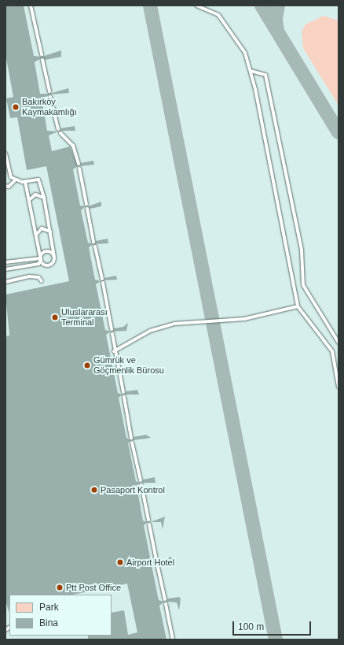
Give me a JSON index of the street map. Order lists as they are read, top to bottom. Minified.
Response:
{"places":["Bakırköy Kaymakamlığı","Uluslararası Terminal","Gümrük ve Göçmenlik Bürosu","Pasaport Kontrol","Airport Hotel","Ptt Post Office"],"legend":["Park","Bina"],"scale_bar":"100 m"}
